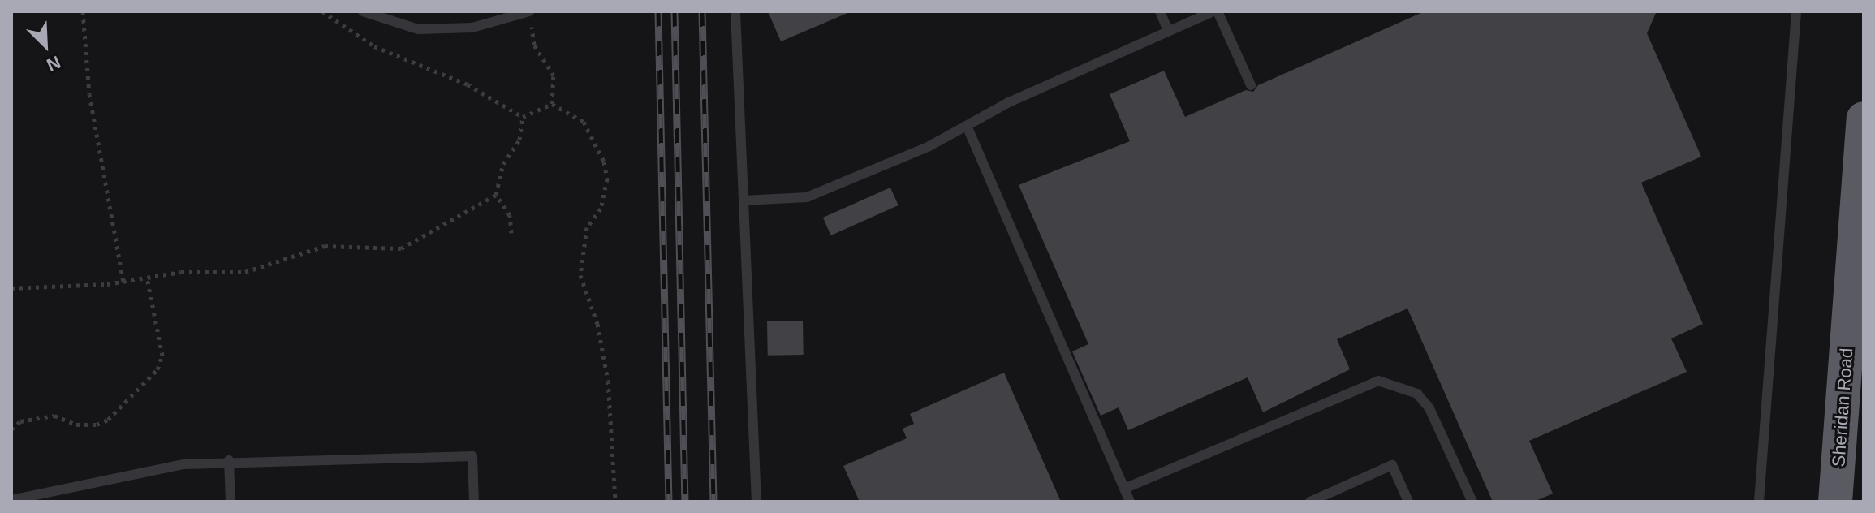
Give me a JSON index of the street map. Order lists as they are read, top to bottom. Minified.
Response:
{"streets":{"highway":["Sheridan Road"]},"north":"bottom right"}
